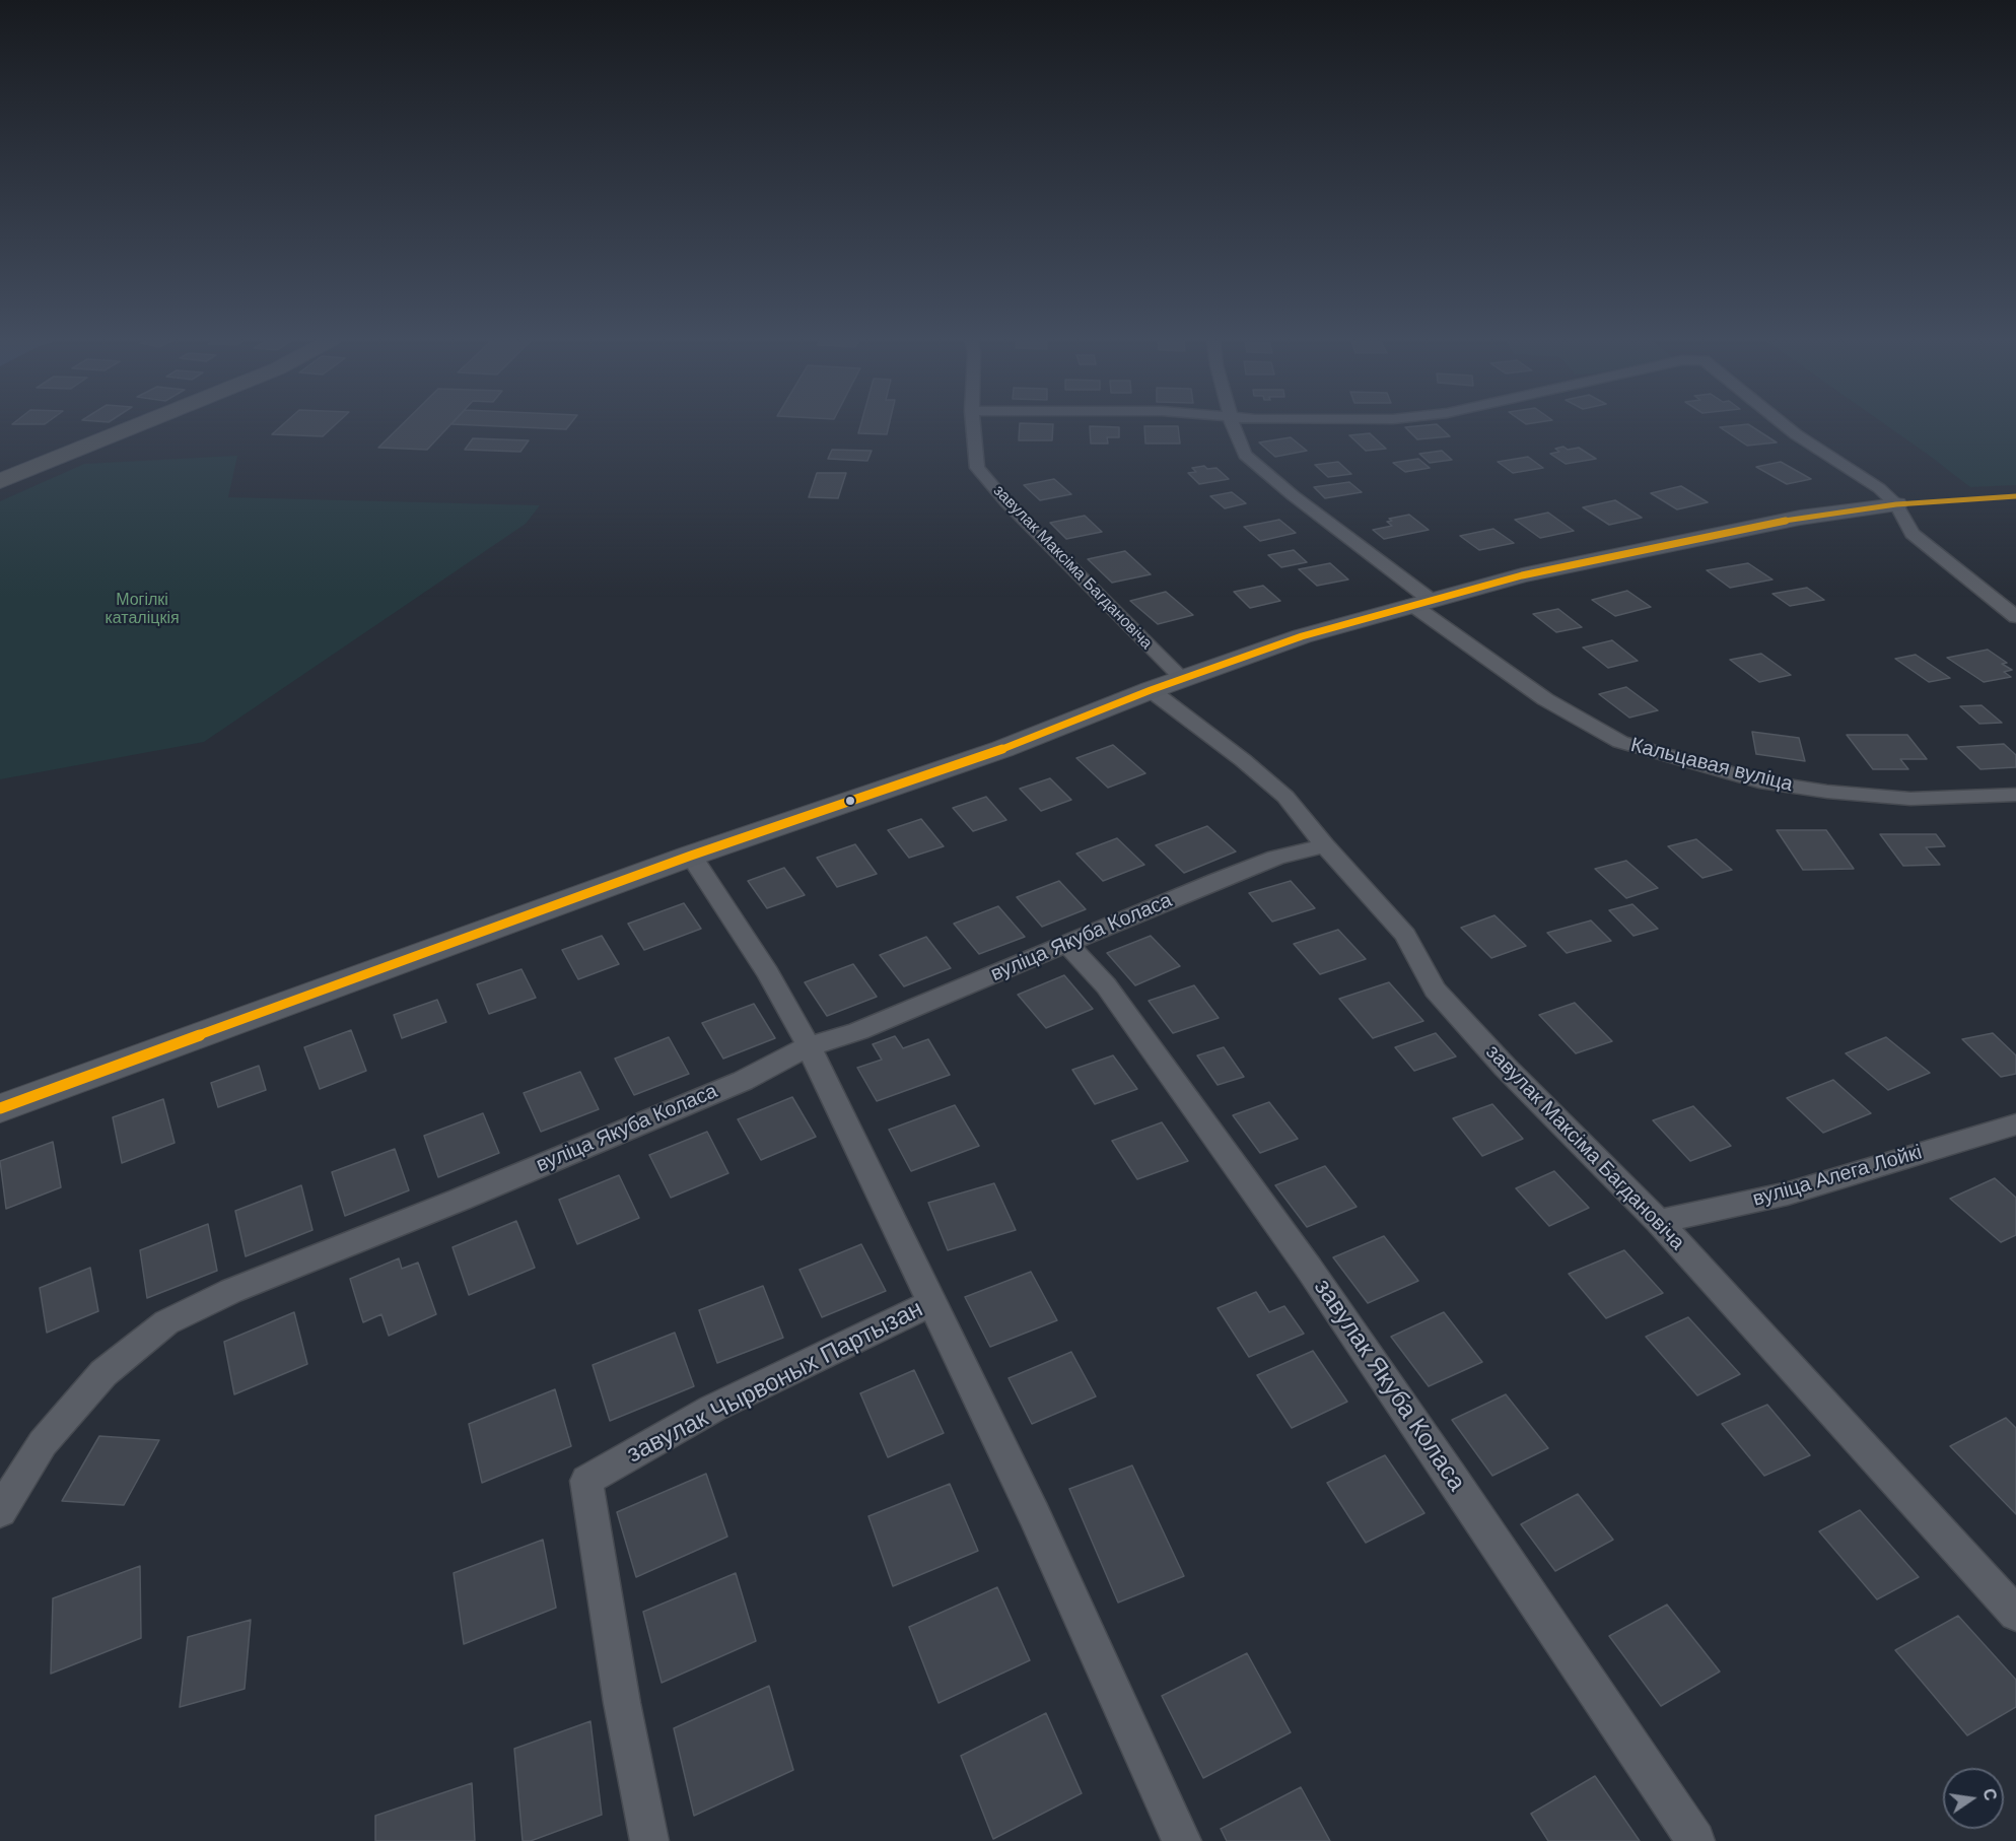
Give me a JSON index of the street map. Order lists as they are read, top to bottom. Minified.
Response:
{"streets":{"street":["завулак Максіма Багдановіча","Кальцавая вуліца","вуліца Якуба Коласа","вуліца Алега Лойкі","завулак Чырвоных Партызан","завулак Якуба Коласа"]},"crossings":[["завулак Максіма Багдановіча","вуліца Якуба Коласа"],["завулак Максіма Багдановіча","вуліца Алега Лойкі"],["вуліца Якуба Коласа","завулак Чырвоных Партызан"],["вуліца Якуба Коласа","завулак Якуба Коласа"]],"parks":["Могілкі каталіцкія"],"north":"right"}
